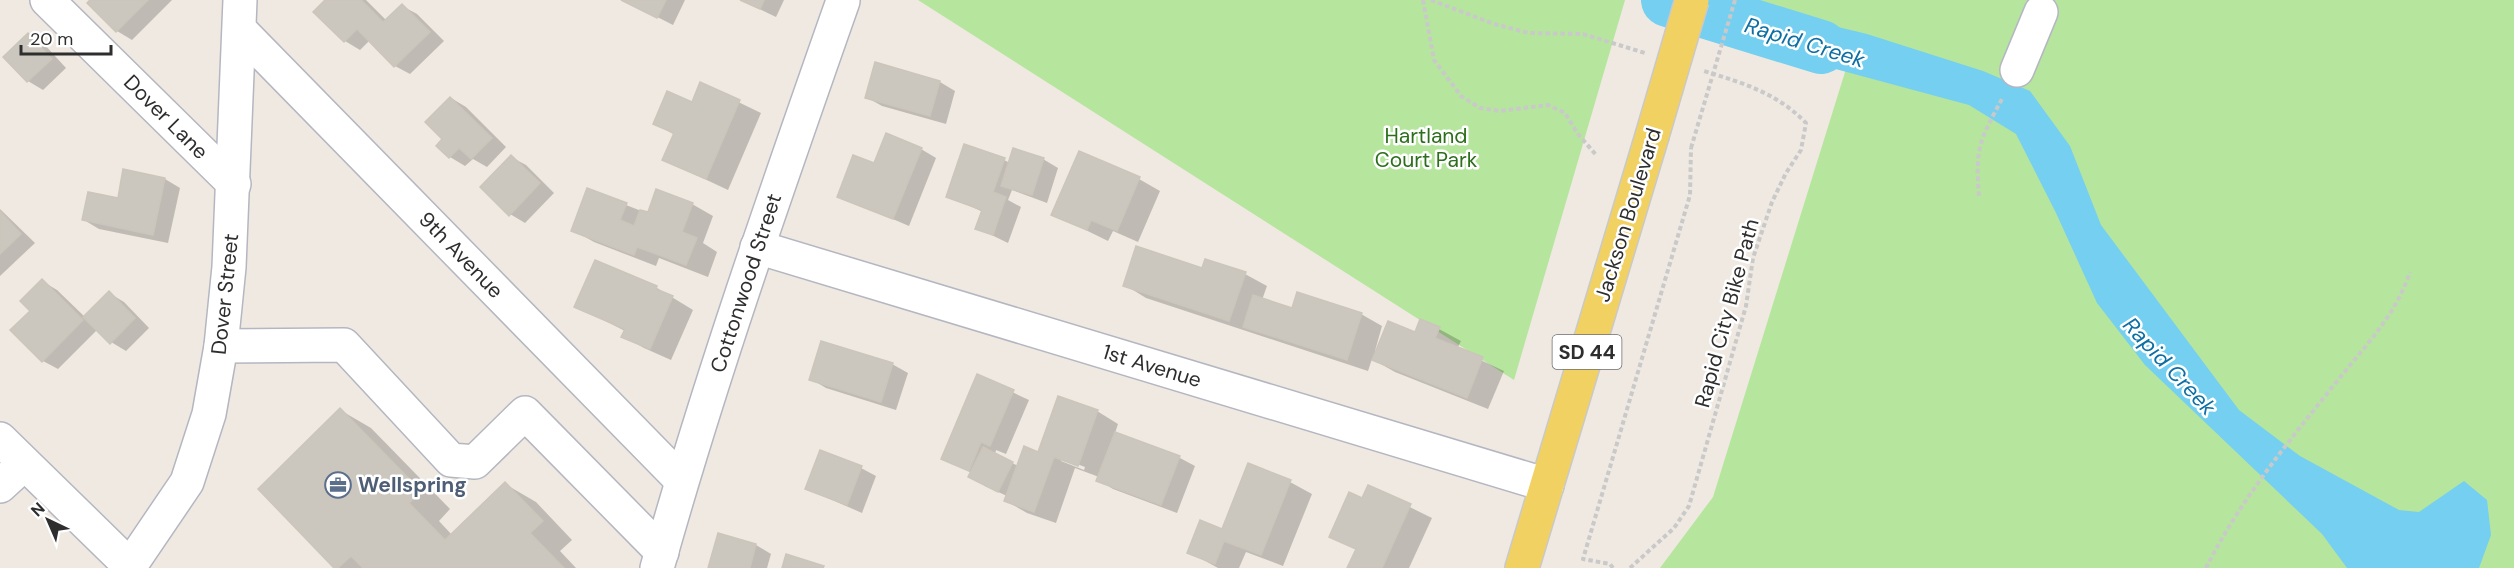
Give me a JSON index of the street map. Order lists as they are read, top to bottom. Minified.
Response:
{"streets":{"main road":["Jackson Boulevard","SD 44"],"street":["Dover Lane","9th Avenue","Cottonwood Street","Dover Street","1st Avenue"],"path":["Rapid City Bike Path"]},"crossings":[["Dover Lane","Dover Street"],["Jackson Boulevard","1st Avenue"],["9th Avenue","Cottonwood Street"],["9th Avenue","Dover Street"],["Cottonwood Street","1st Avenue"]],"water":["Rapid Creek"],"parks":["Hartland Court Park"],"places":{"office":["Wellspring"]},"scale_bar":"20 m","north":"top left"}
